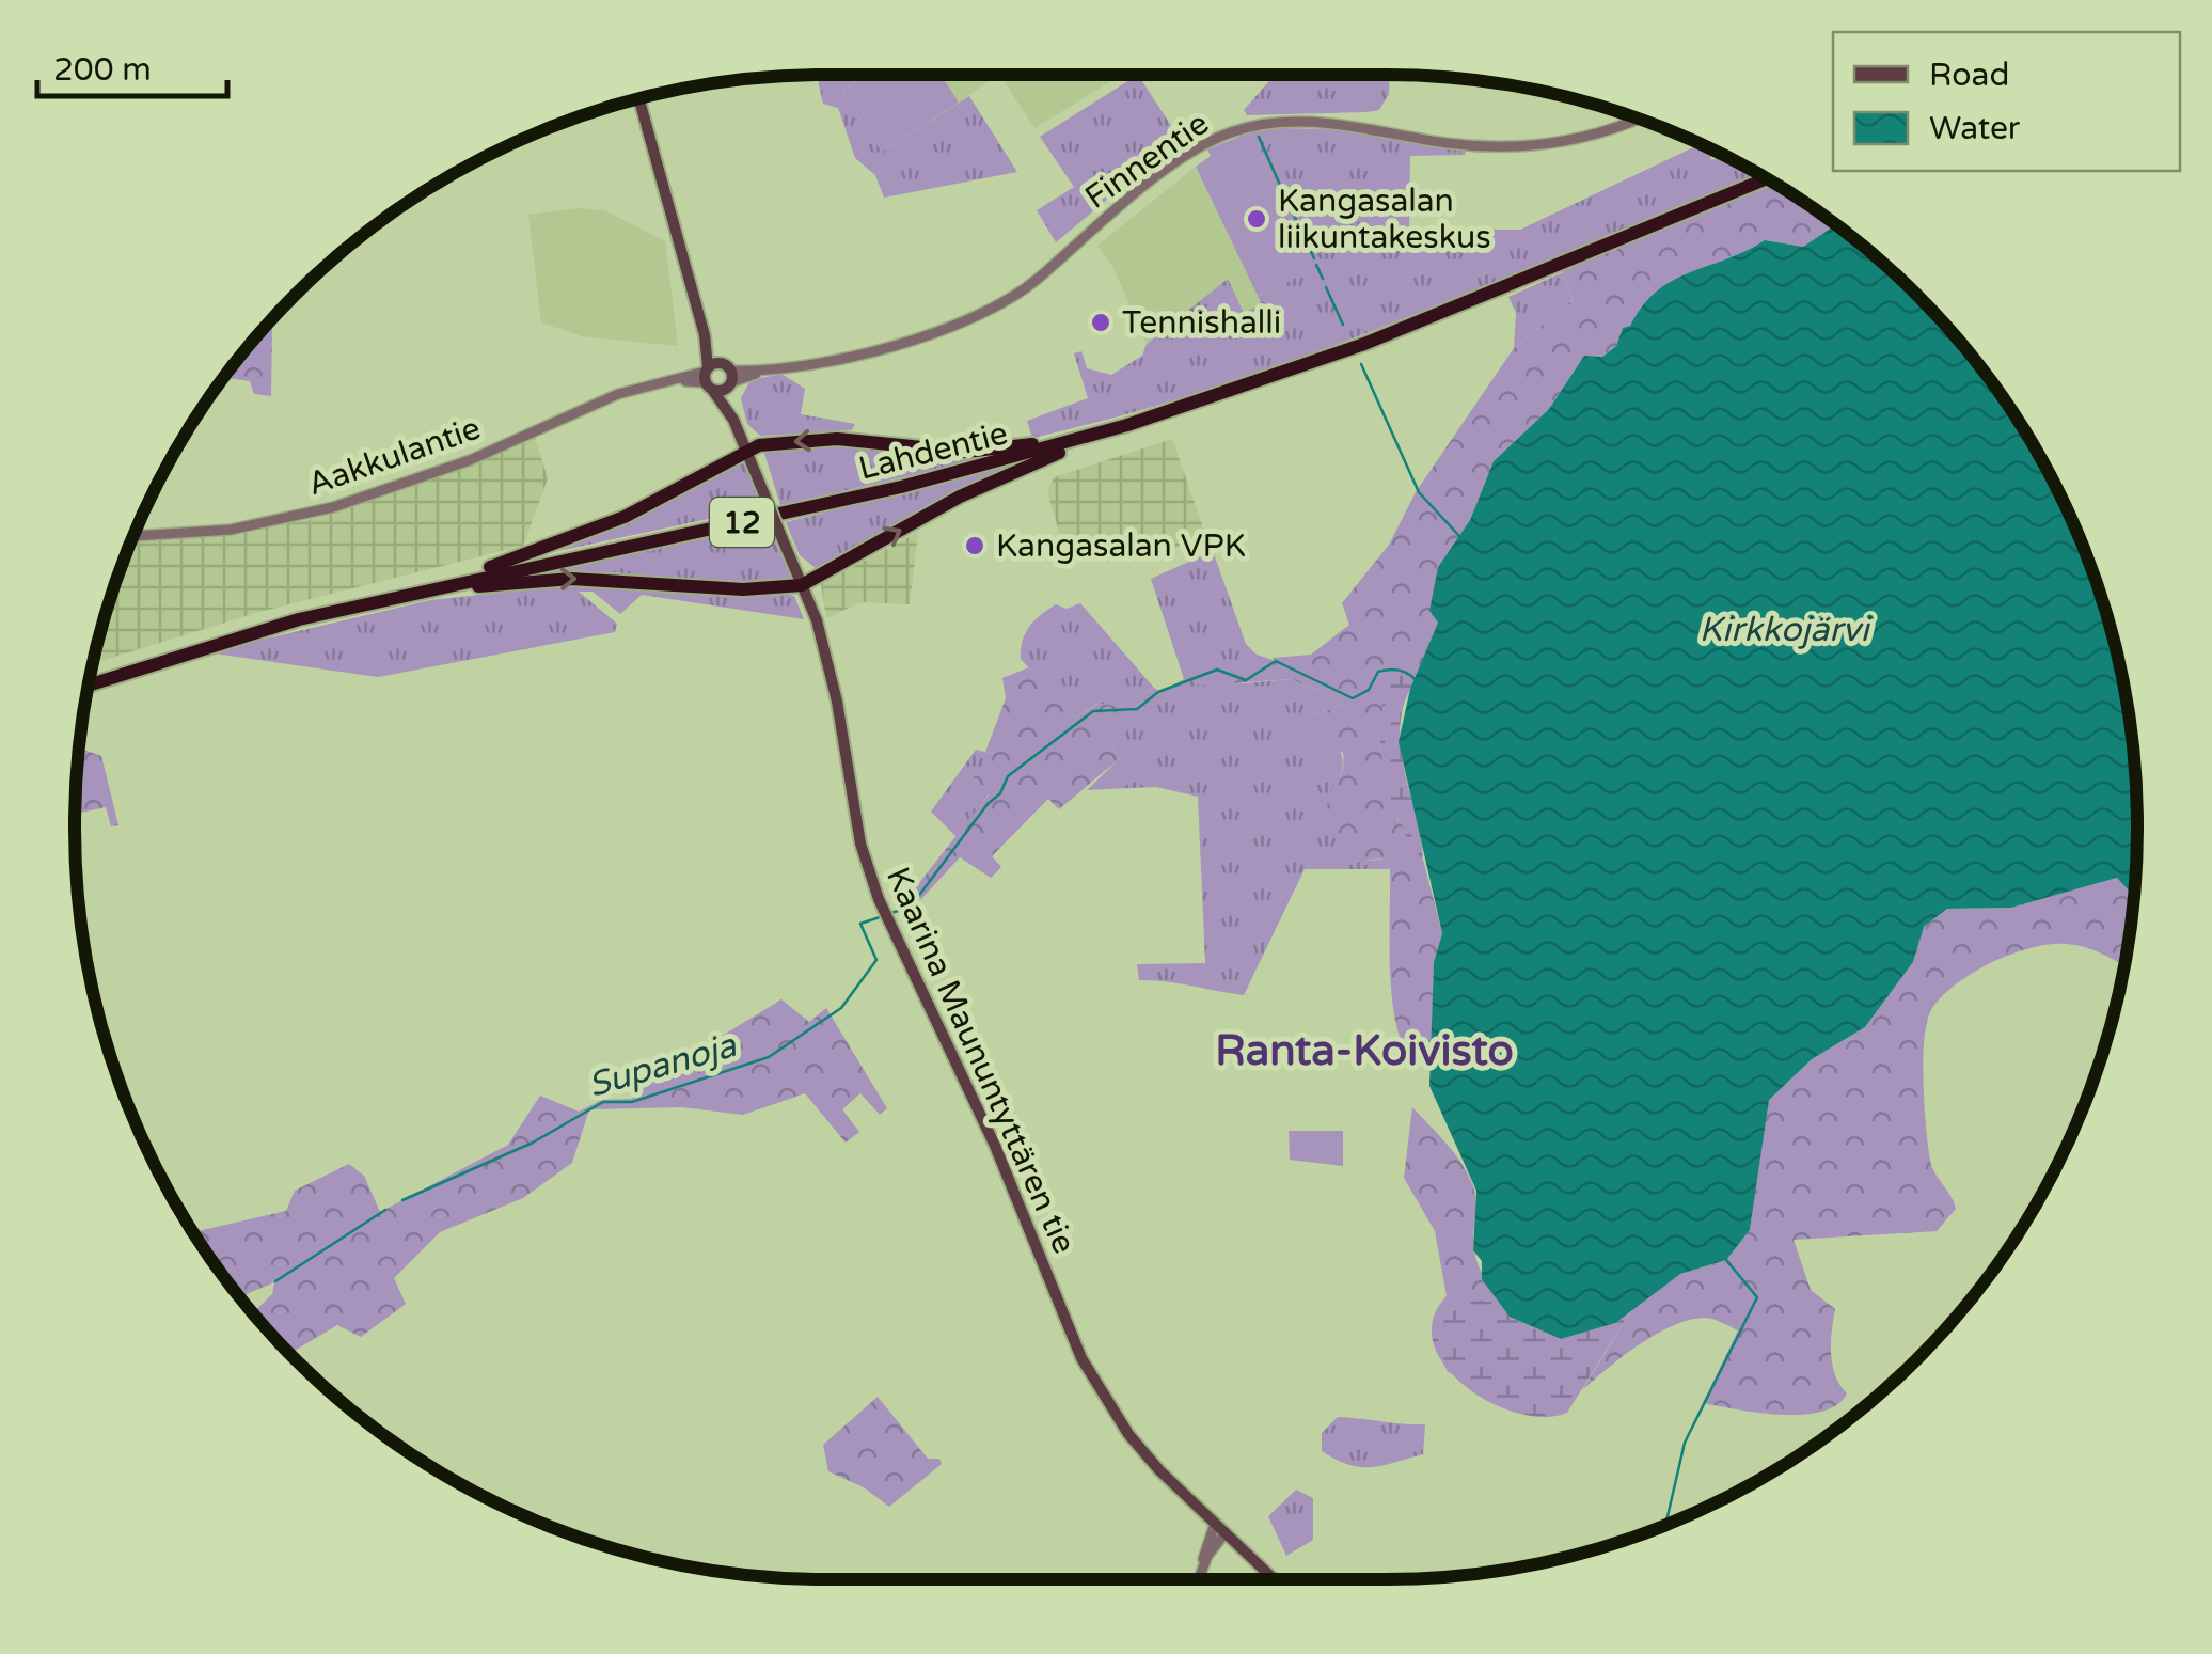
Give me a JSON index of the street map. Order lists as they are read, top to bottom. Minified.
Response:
{"streets":{"highway":["Lahdentie","12"],"main road":["Kaarina Maununtyttären tie"],"street":["Finnentie","Aakkulantie"]},"crossings":[["Finnentie","Kaarina Maununtyttären tie"],["Aakkulantie","Kaarina Maununtyttären tie"]],"districts":["Ranta-Koivisto"],"water":["Kirkkojärvi","Supanoja"],"places":["Kangasalan liikuntakeskus","Tennishalli","Kangasalan VPK"],"legend":["Road","Water"],"scale_bar":"200 m"}
